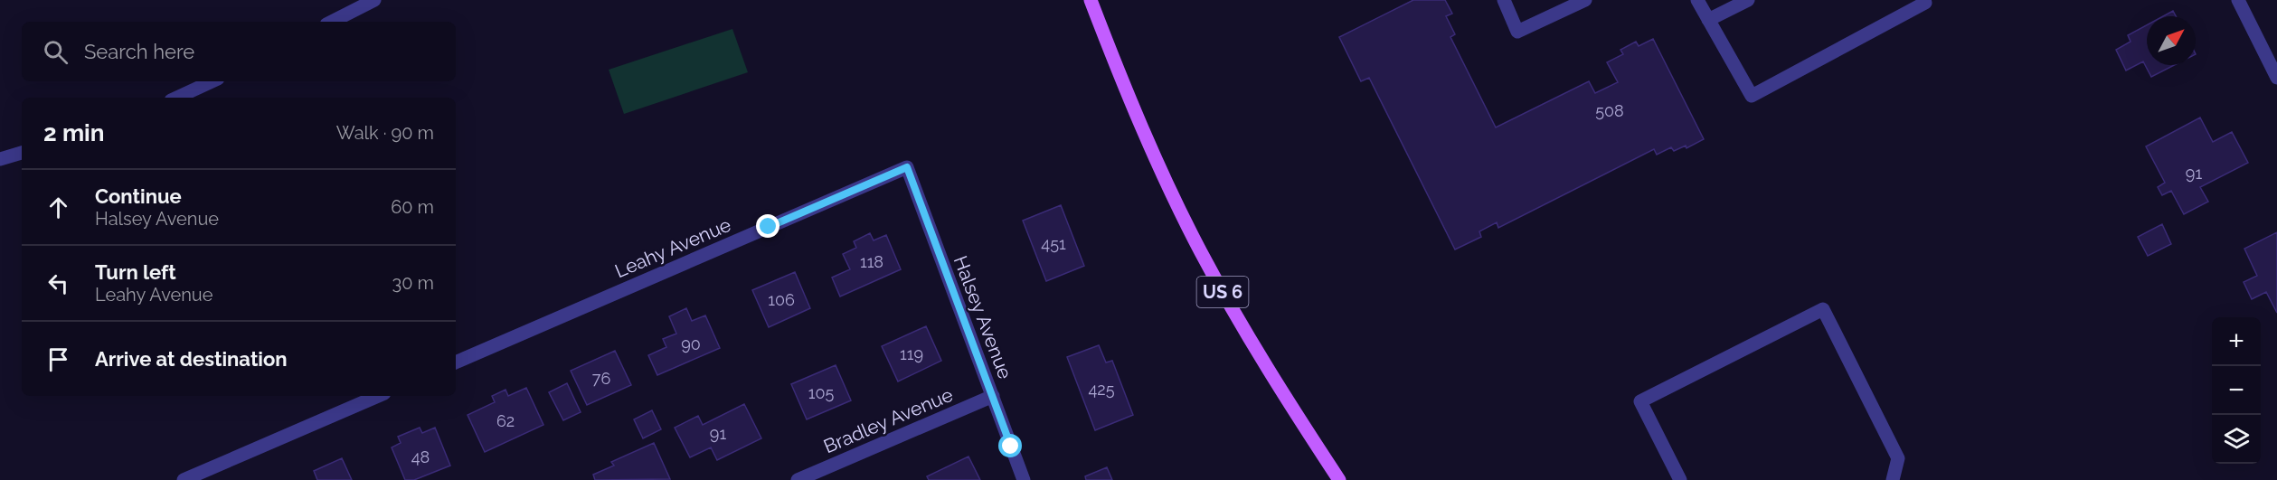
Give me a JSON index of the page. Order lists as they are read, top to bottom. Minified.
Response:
{"streets":{"main road":["US 6"],"street":["Leahy Avenue","Halsey Avenue","Bradley Avenue"]},"crossings":[["Leahy Avenue","Halsey Avenue"],["Halsey Avenue","Bradley Avenue"]],"house_numbers":["508","91","451","118","106","90","119","76","425","105","62","91","48"],"north":"top right","page":{"search":"Search here","heading":["2 min","Walk · 90 m"],"list":[["Continue","Halsey Avenue","60 m"],["Turn left","Leahy Avenue","30 m"],"Arrive at destination"],"map_buttons":["+","−"]}}
